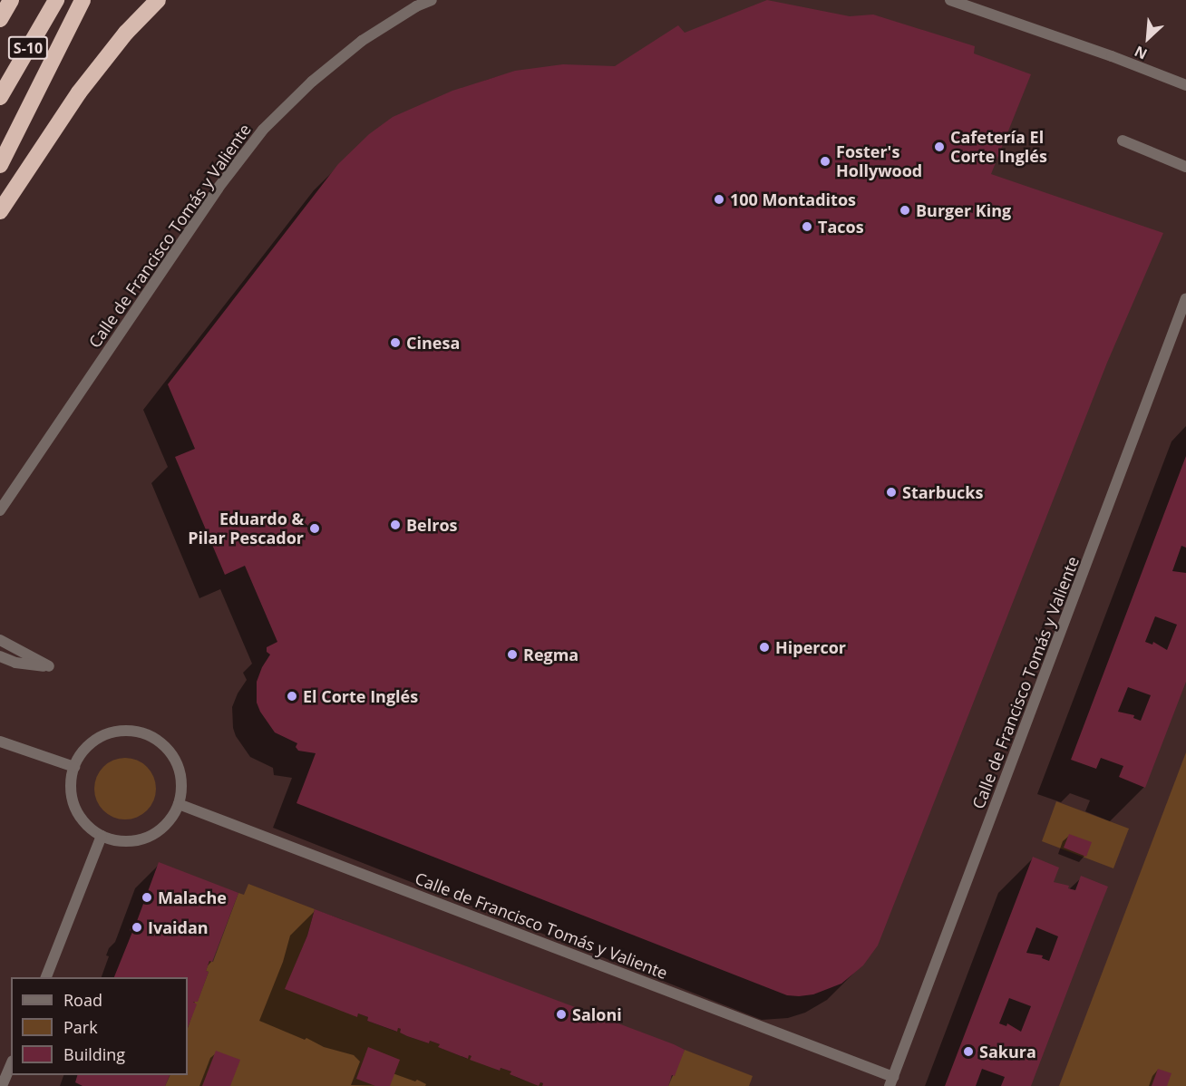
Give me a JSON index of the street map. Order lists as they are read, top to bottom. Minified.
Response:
{"streets":{"highway":["S-10"],"street":["Calle de Francisco Tomás y Valiente"]},"places":["Cafetería El Corte Inglés","Foster's Hollywood","100 Montaditos","Burger King","Tacos","Cinesa","Starbucks","Belros","Eduardo & Pilar Pescador","Hipercor","Regma","El Corte Inglés","Malache","Ivaidan","Saloni","Sakura"],"legend":["Road","Park","Building"],"north":"bottom left"}
